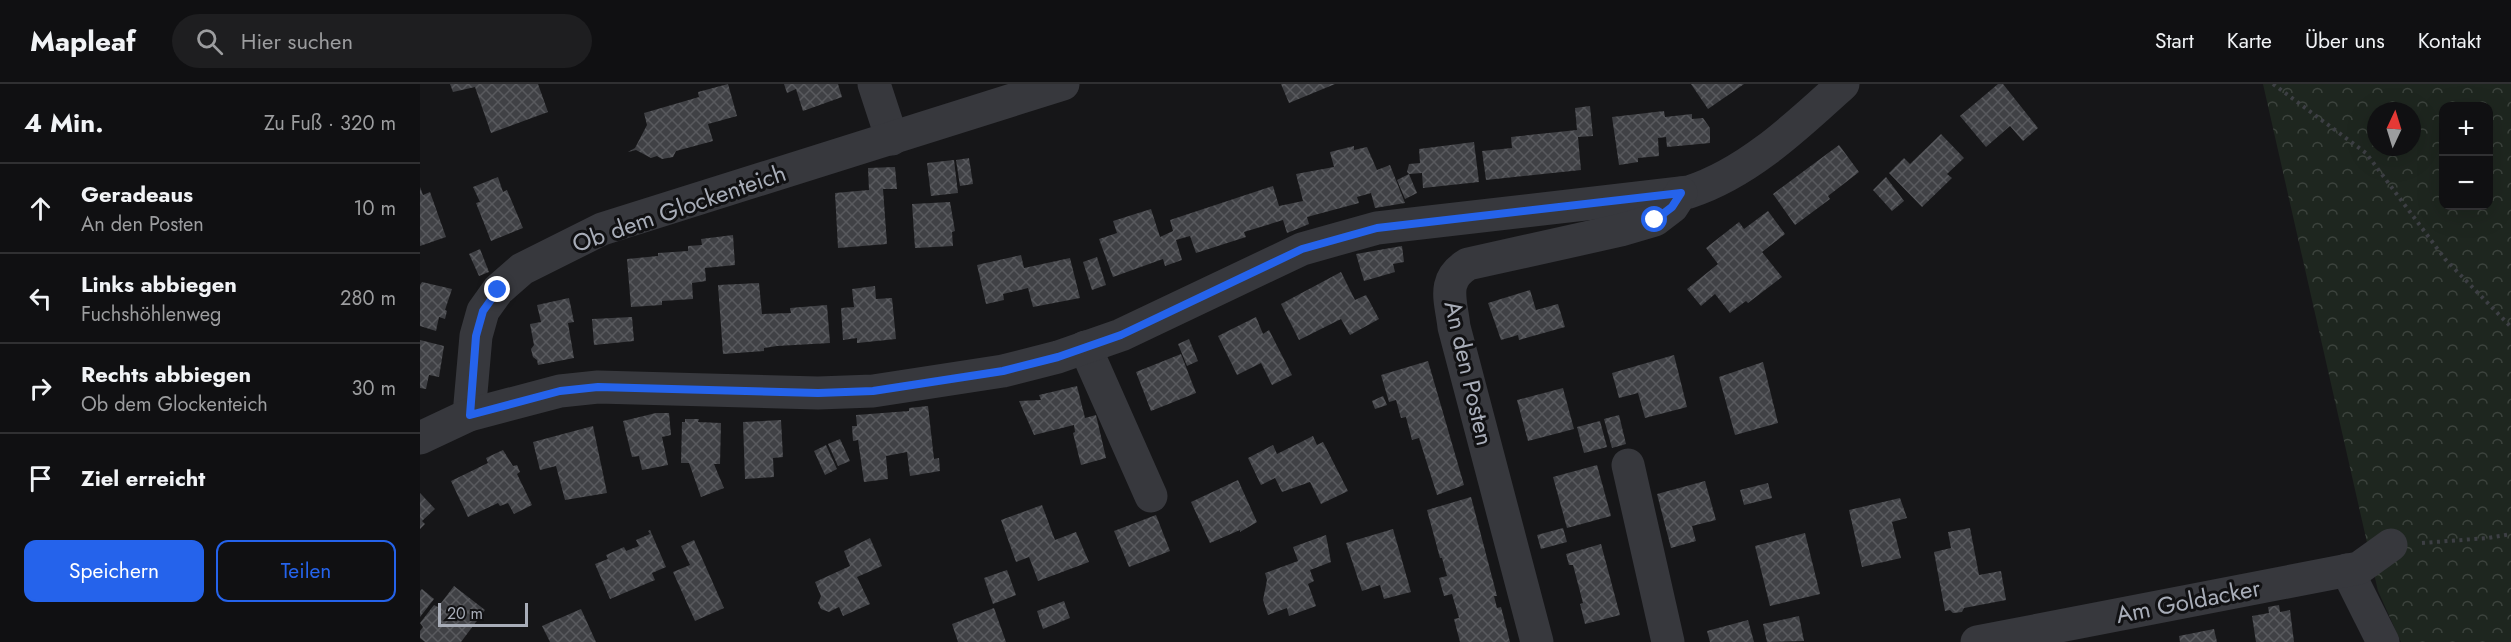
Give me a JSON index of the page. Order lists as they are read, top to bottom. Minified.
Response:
{"streets":{"street":["Ob dem Glockenteich","An den Posten","Am Goldacker"]},"scale_bar":"20 m","north":"top","page":{"header":"Mapleaf","search":"Hier suchen","nav":["Start","Karte","Über uns","Kontakt"],"heading":["4 Min.","Zu Fuß · 320 m"],"map_buttons":["+","−"],"list":[["Geradeaus","An den Posten","10 m"],["Links abbiegen","Fuchshöhlenweg","280 m"],["Rechts abbiegen","Ob dem Glockenteich","30 m"],"Ziel erreicht"],"buttons":["Speichern","Teilen"],"scale":"20 m"}}
